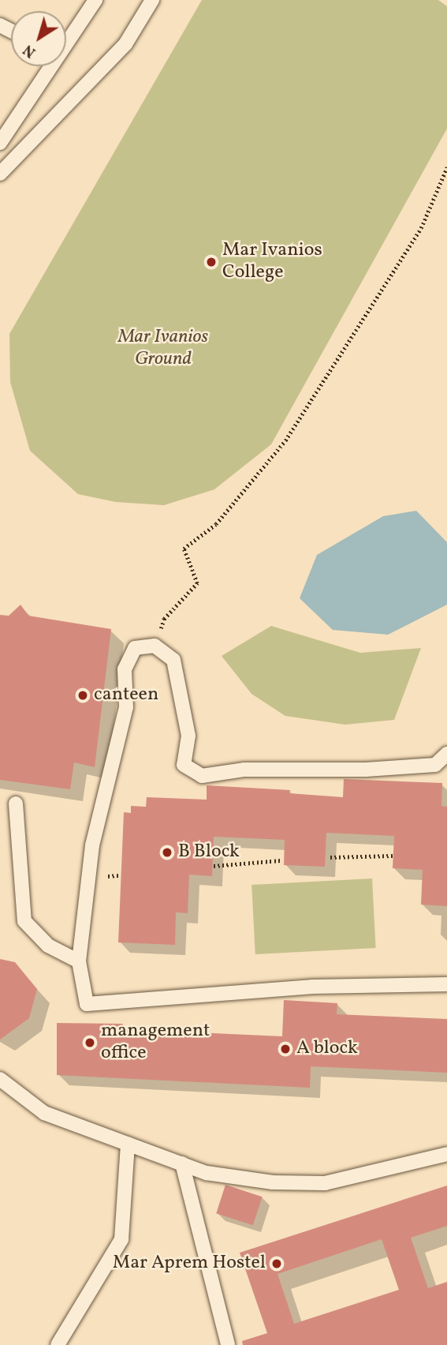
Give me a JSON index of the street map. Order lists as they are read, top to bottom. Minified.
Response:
{"parks":["Mar Ivanios Ground"],"places":["Mar Ivanios College","canteen","B Block","management office","A block","Mar Aprem Hostel"],"north":"bottom left"}
